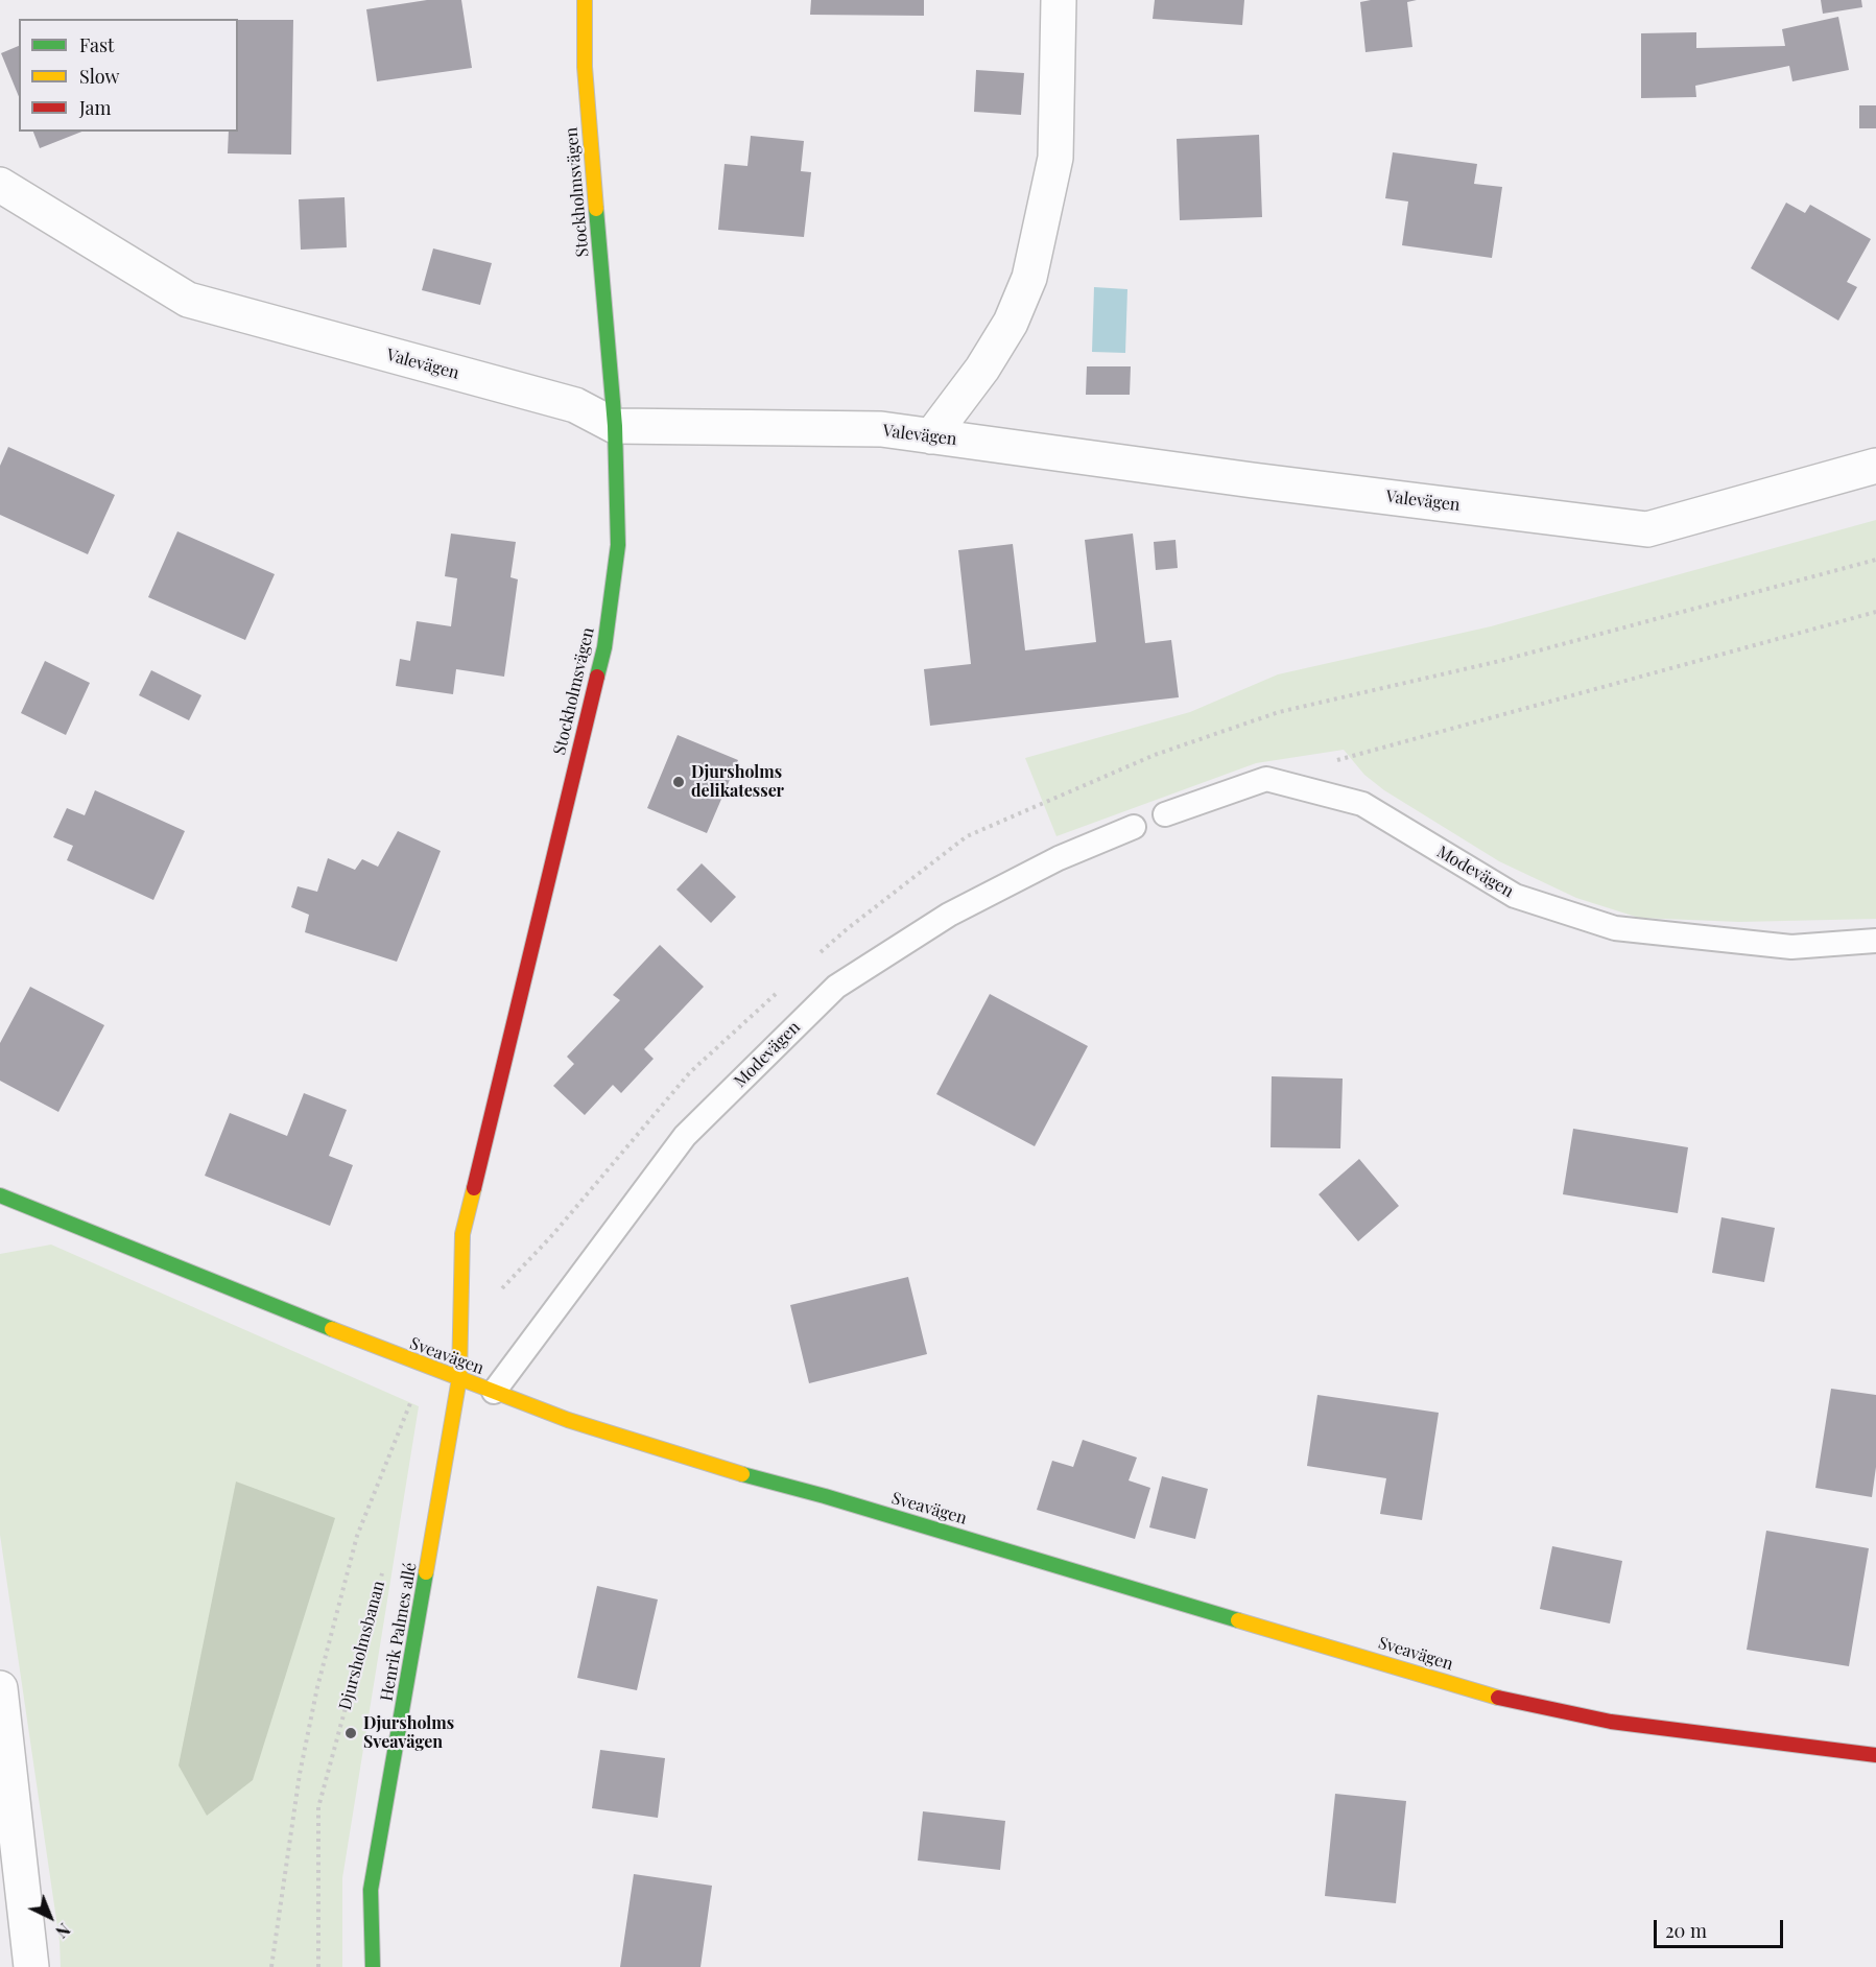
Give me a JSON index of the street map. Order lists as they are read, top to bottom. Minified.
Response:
{"streets":{"street":["Stockholmsvägen","Valevägen","Sveavägen","Henrik Palmes allé"],"lane":["Modevägen"],"path":["Djursholmsbanan"]},"crossings":[["Stockholmsvägen","Valevägen"],["Stockholmsvägen","Sveavägen"],["Stockholmsvägen","Henrik Palmes allé"],["Modevägen","Sveavägen"],["Sveavägen","Henrik Palmes allé"]],"places":["Djursholms delikatesser","Djursholms Sveavägen"],"legend":["Fast","Slow","Jam"],"scale_bar":"20 m","north":"bottom right"}
